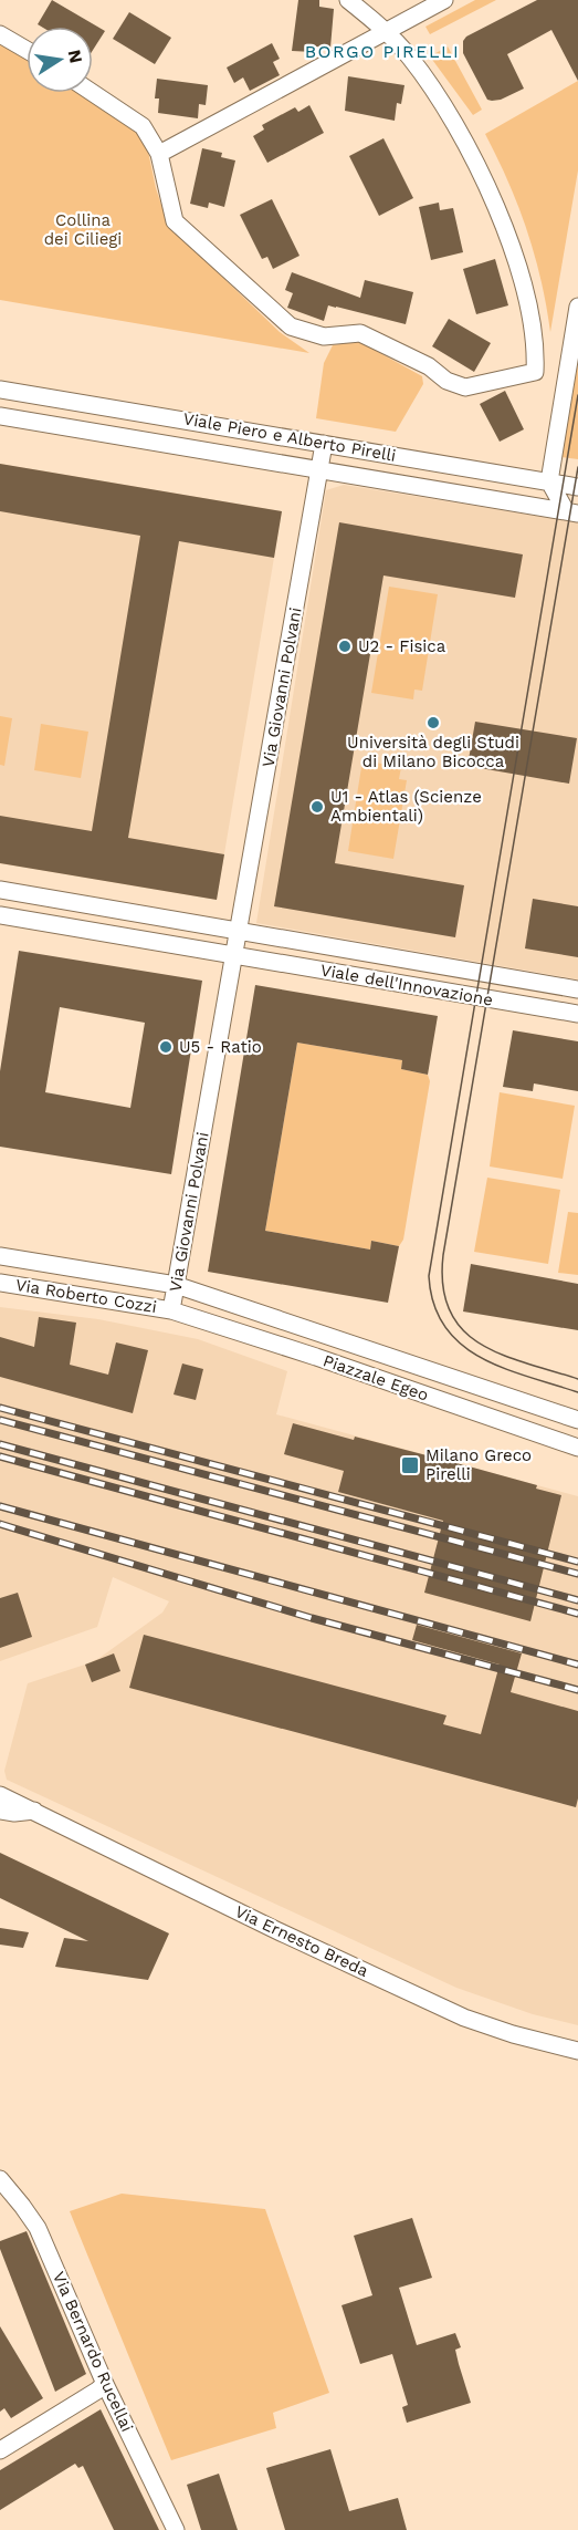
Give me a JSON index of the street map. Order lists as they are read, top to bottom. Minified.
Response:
{"streets":{"street":["Viale Piero e Alberto Pirelli","Via Giovanni Polvani","Viale dell'Innovazione","Via Roberto Cozzi","Piazzale Egeo","Via Ernesto Breda","Via Bernardo Rucellai"]},"crossings":[["Viale Piero e Alberto Pirelli","Via Giovanni Polvani"],["Via Giovanni Polvani","Viale dell'Innovazione"],["Via Giovanni Polvani","Via Roberto Cozzi"],["Via Giovanni Polvani","Piazzale Egeo"],["Via Roberto Cozzi","Piazzale Egeo"]],"districts":["BORGO PIRELLI"],"parks":["Collina dei Ciliegi"],"places":{"other":["U2 - Fisica","Università degli Studi di Milano Bicocca","U1 - Atlas (Scienze Ambientali)","U5 - Ratio"],"transit":["Milano Greco Pirelli"]},"north":"right"}
